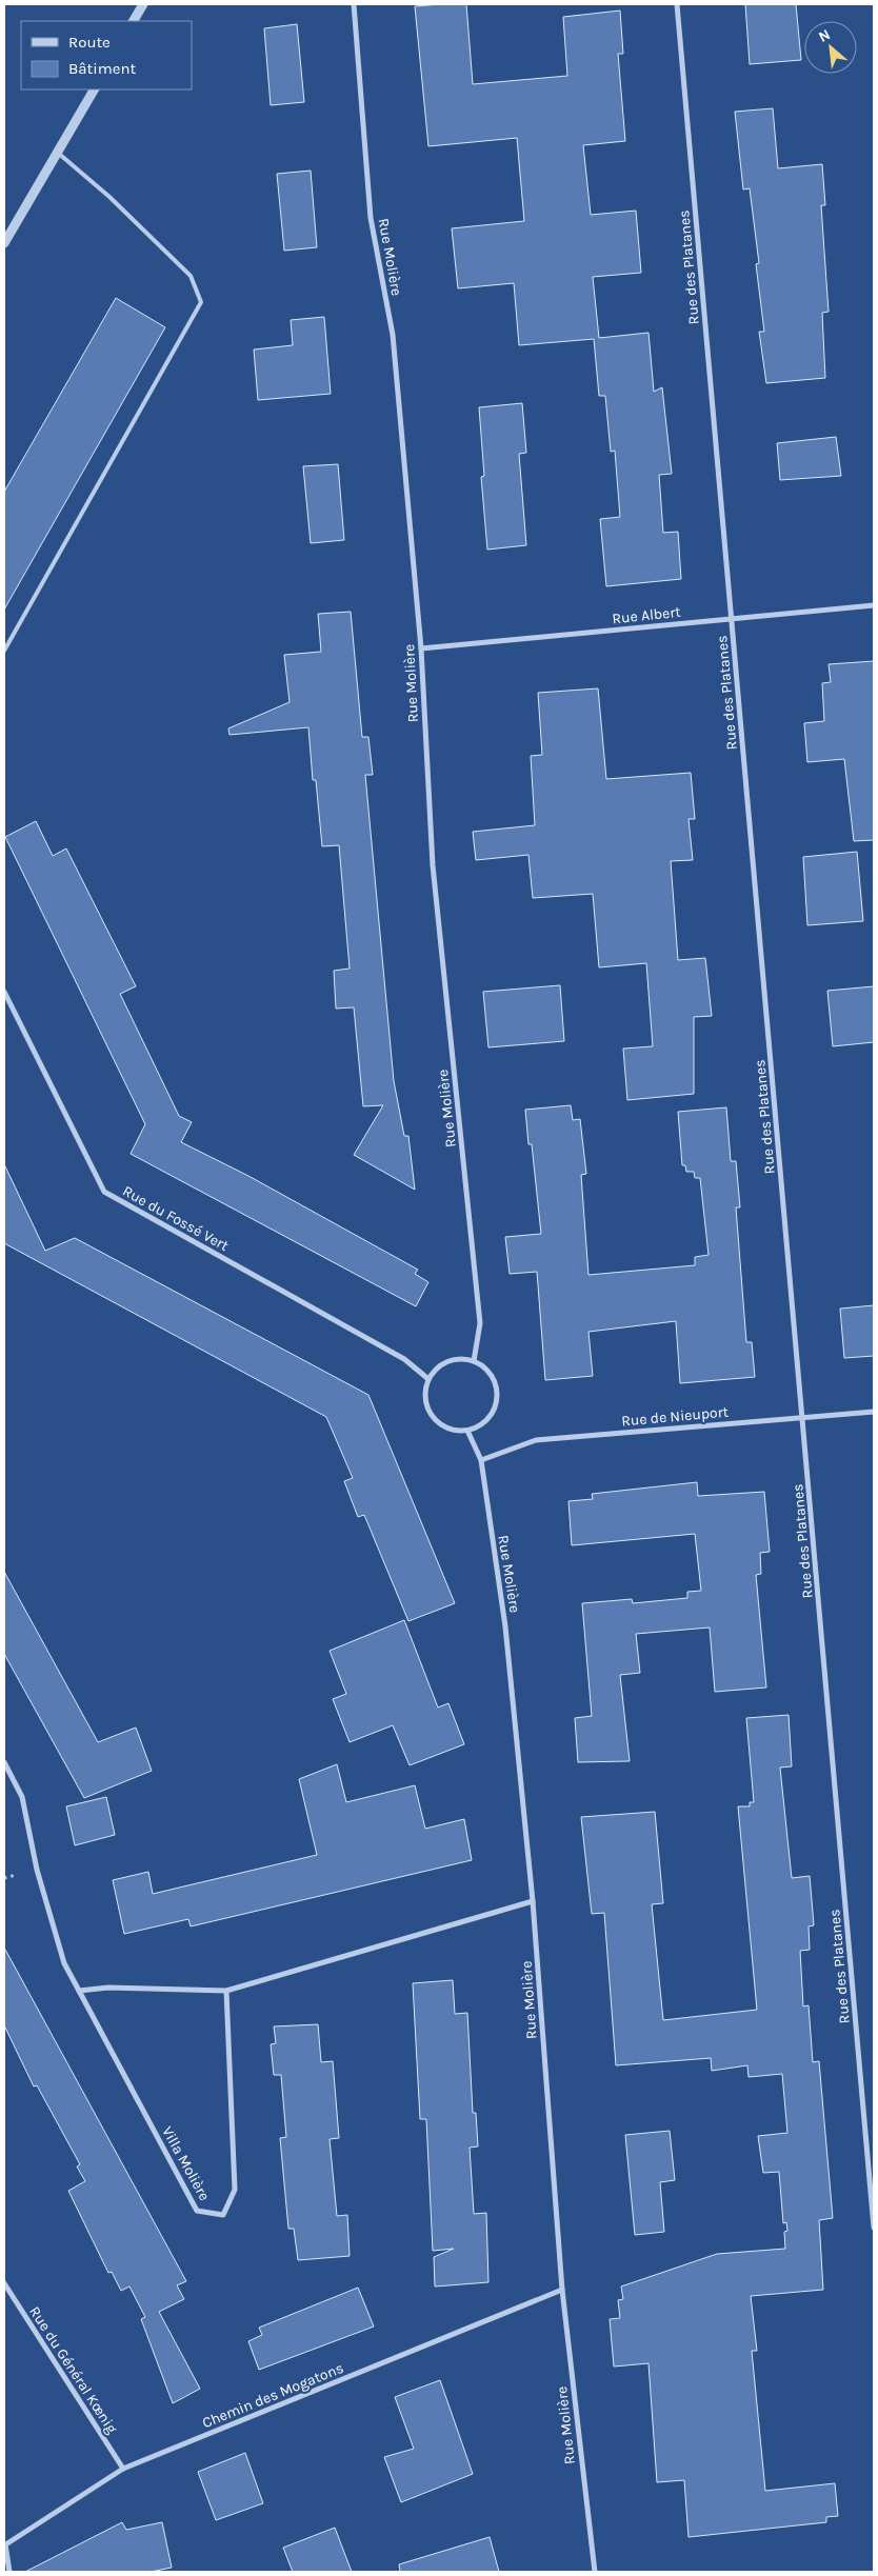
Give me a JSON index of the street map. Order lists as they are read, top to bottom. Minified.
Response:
{"streets":{"street":["Rue Molière","Rue des Platanes","Rue Albert","Rue du Fossé Vert","Rue de Nieuport","Villa Molière","Rue du Général Kœnig","Chemin des Mogatons"]},"crossings":[["Rue Molière","Rue Albert"],["Rue Molière","Rue du Fossé Vert"],["Rue Molière","Rue de Nieuport"],["Rue Molière","Chemin des Mogatons"],["Rue des Platanes","Rue Albert"],["Rue des Platanes","Rue de Nieuport"],["Rue du Général Kœnig","Chemin des Mogatons"]],"legend":["Route","Bâtiment"],"north":"top left"}
